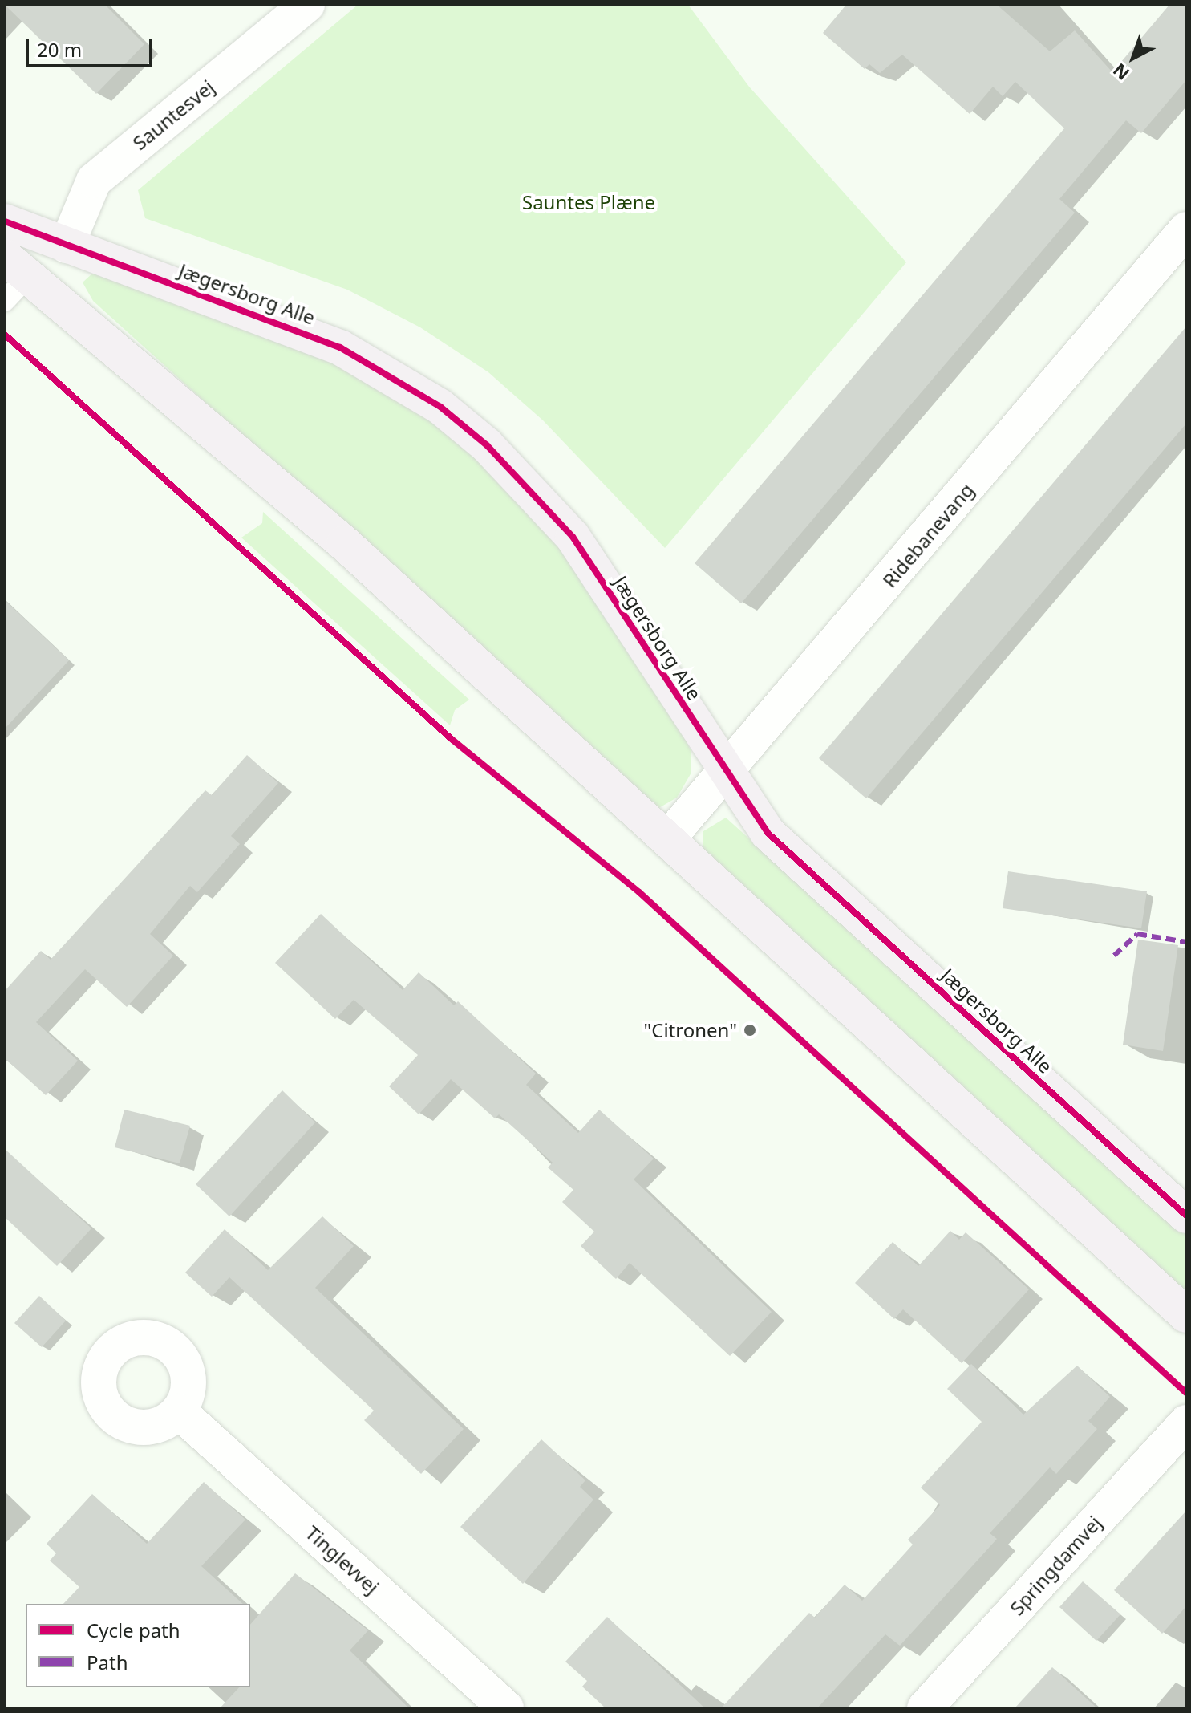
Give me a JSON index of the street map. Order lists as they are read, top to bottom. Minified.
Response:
{"streets":{"street":["Sauntesvej","Jægersborg Alle","Ridebanevang","Tinglevvej","Springdamvej"]},"crossings":[["Sauntesvej","Jægersborg Alle"],["Jægersborg Alle","Ridebanevang"]],"parks":["Sauntes Plæne"],"places":["\"Citronen\""],"legend":["Cycle path","Path"],"scale_bar":"20 m","north":"bottom left"}
